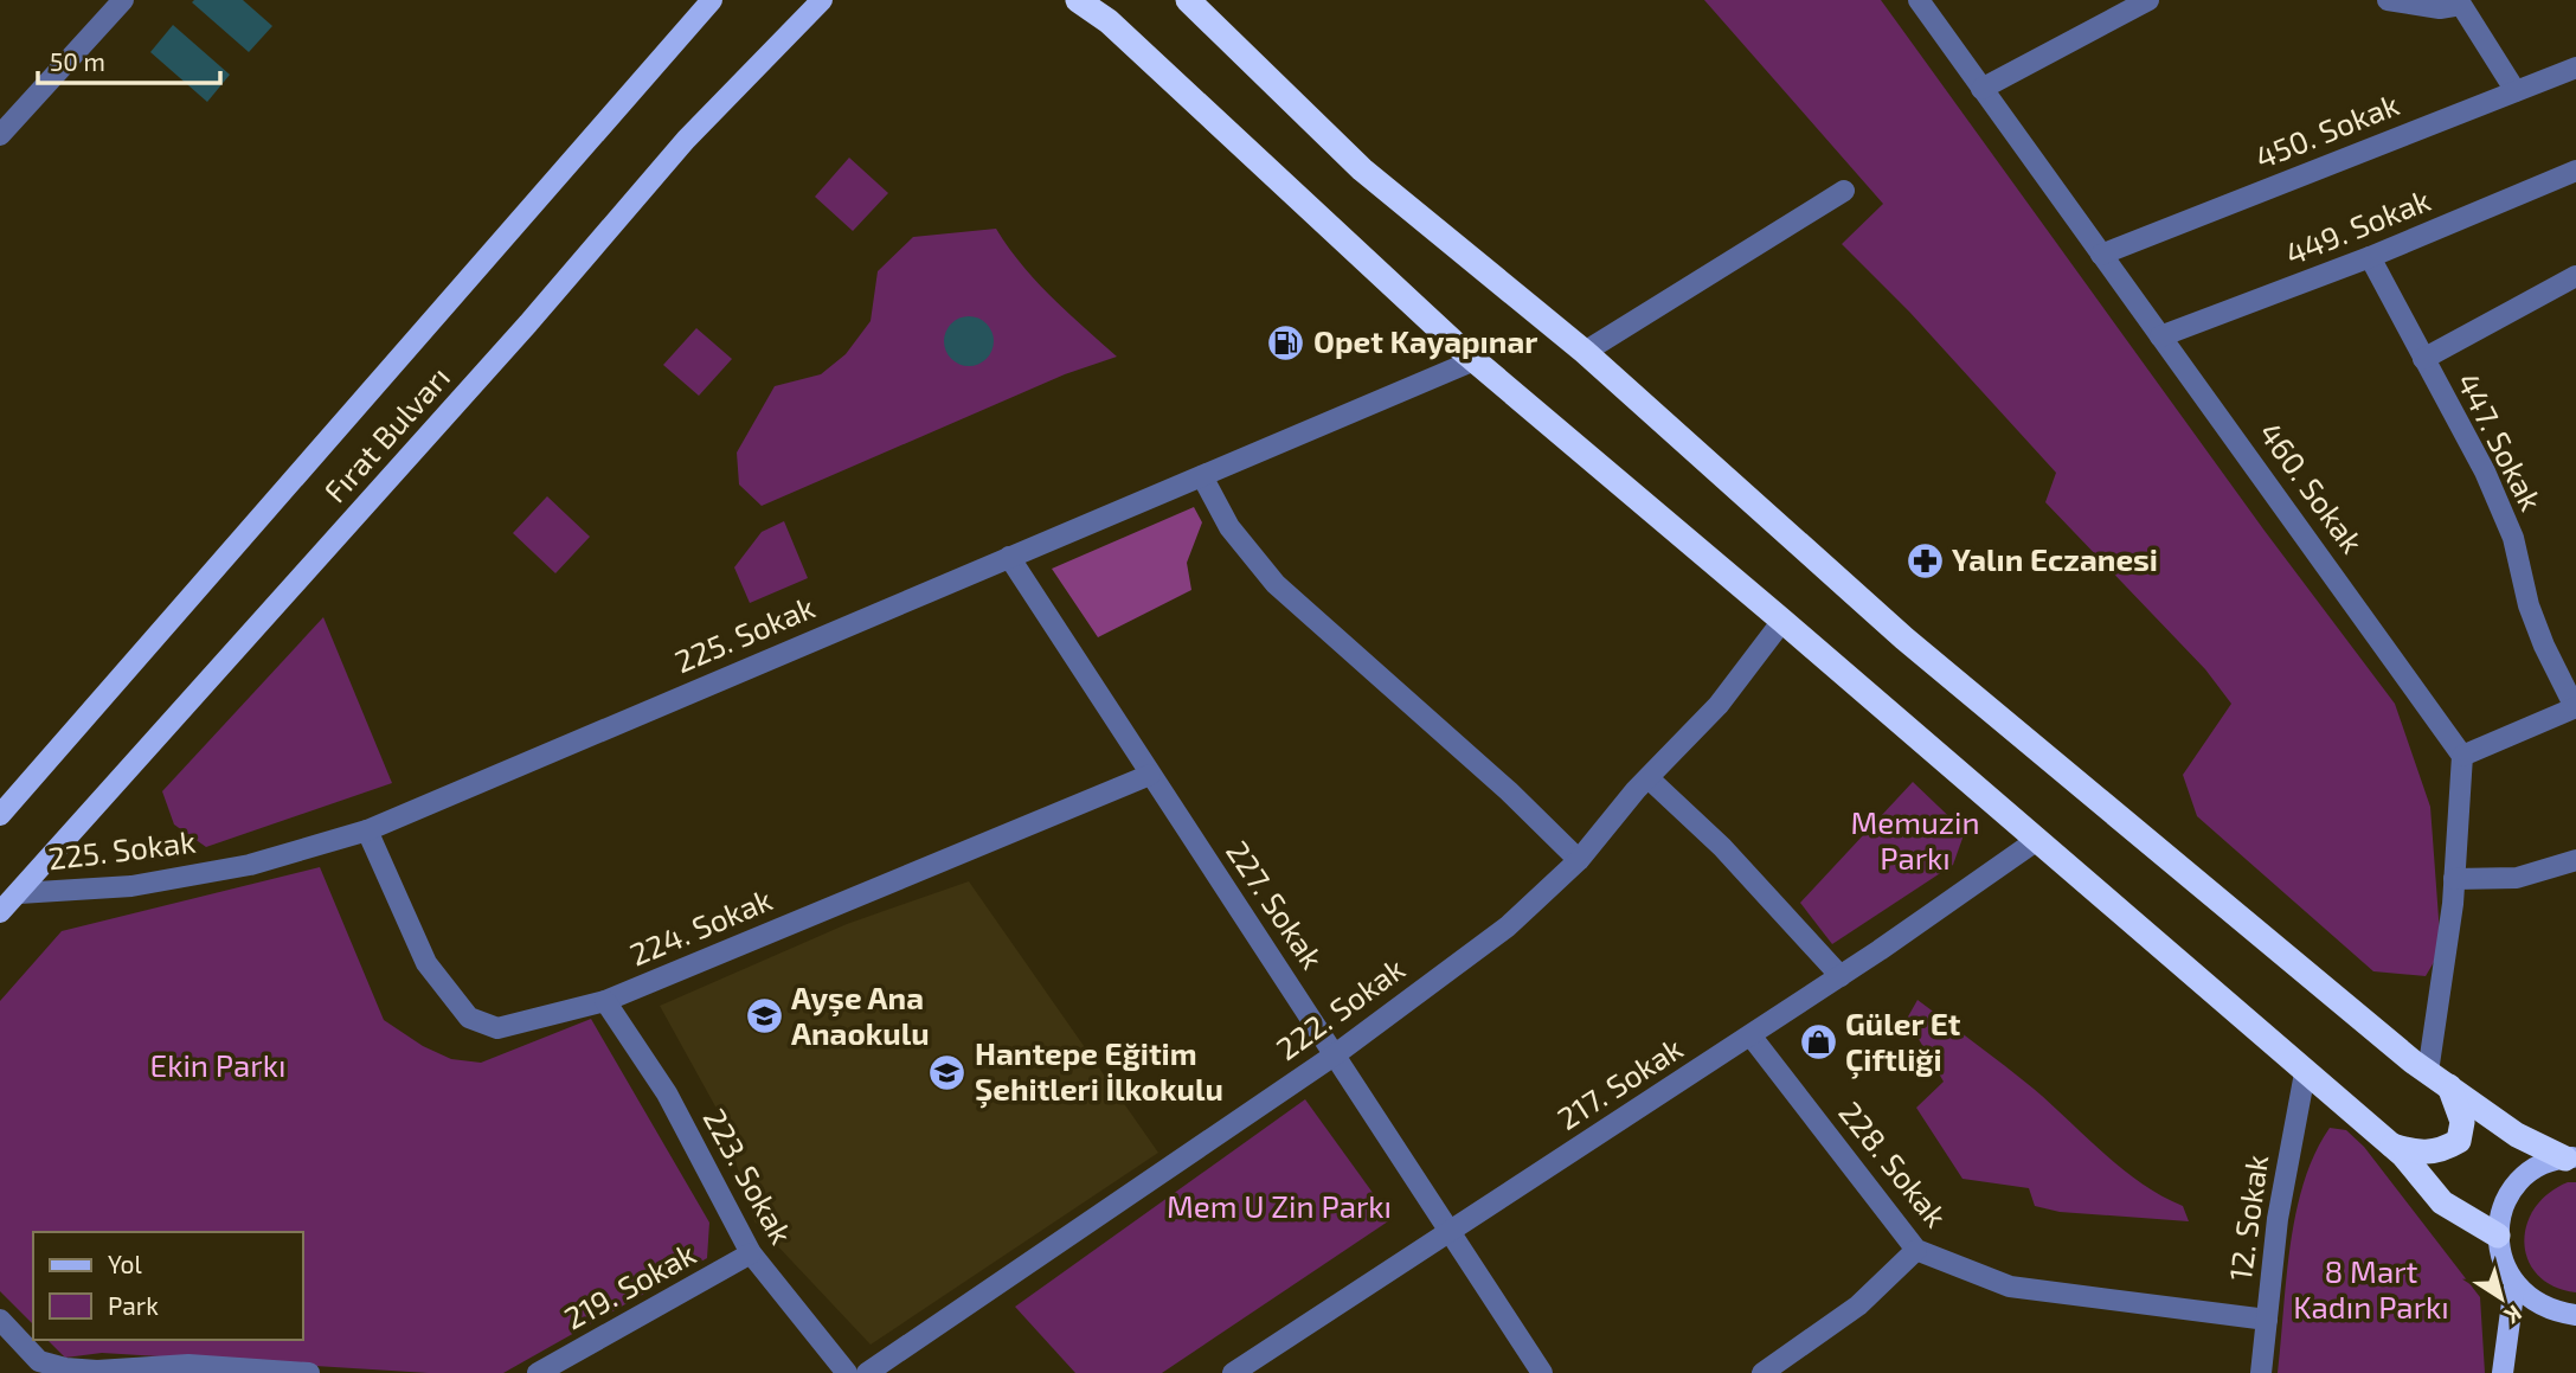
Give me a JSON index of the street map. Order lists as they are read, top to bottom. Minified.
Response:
{"streets":{"main road":["Fırat Bulvarı"],"street":["450. Sokak","449. Sokak","447. Sokak","460. Sokak","225. Sokak","227. Sokak","224. Sokak","222. Sokak","217. Sokak","228. Sokak","223. Sokak","12. Sokak","219. Sokak"]},"crossings":[["450. Sokak","460. Sokak"],["449. Sokak","447. Sokak"],["449. Sokak","460. Sokak"],["Fırat Bulvarı","225. Sokak"],["225. Sokak","227. Sokak"],["225. Sokak","224. Sokak"],["227. Sokak","224. Sokak"],["227. Sokak","222. Sokak"],["227. Sokak","217. Sokak"],["224. Sokak","223. Sokak"],["217. Sokak","228. Sokak"],["228. Sokak","12. Sokak"],["223. Sokak","219. Sokak"]],"parks":["Memuzin Parkı","Ekin Parkı","Mem U Zin Parkı","8 Mart Kadın Parkı"],"places":{"fuel station":["Opet Kayapınar"],"pharmacy":["Yalın Eczanesi"],"school or university":["Ayşe Ana Anaokulu","Hantepe Eğitim Şehitleri İlkokulu"],"shop":["Güler Et Çiftliği"]},"legend":["Yol","Park"],"scale_bar":"50 m","north":"bottom right"}
